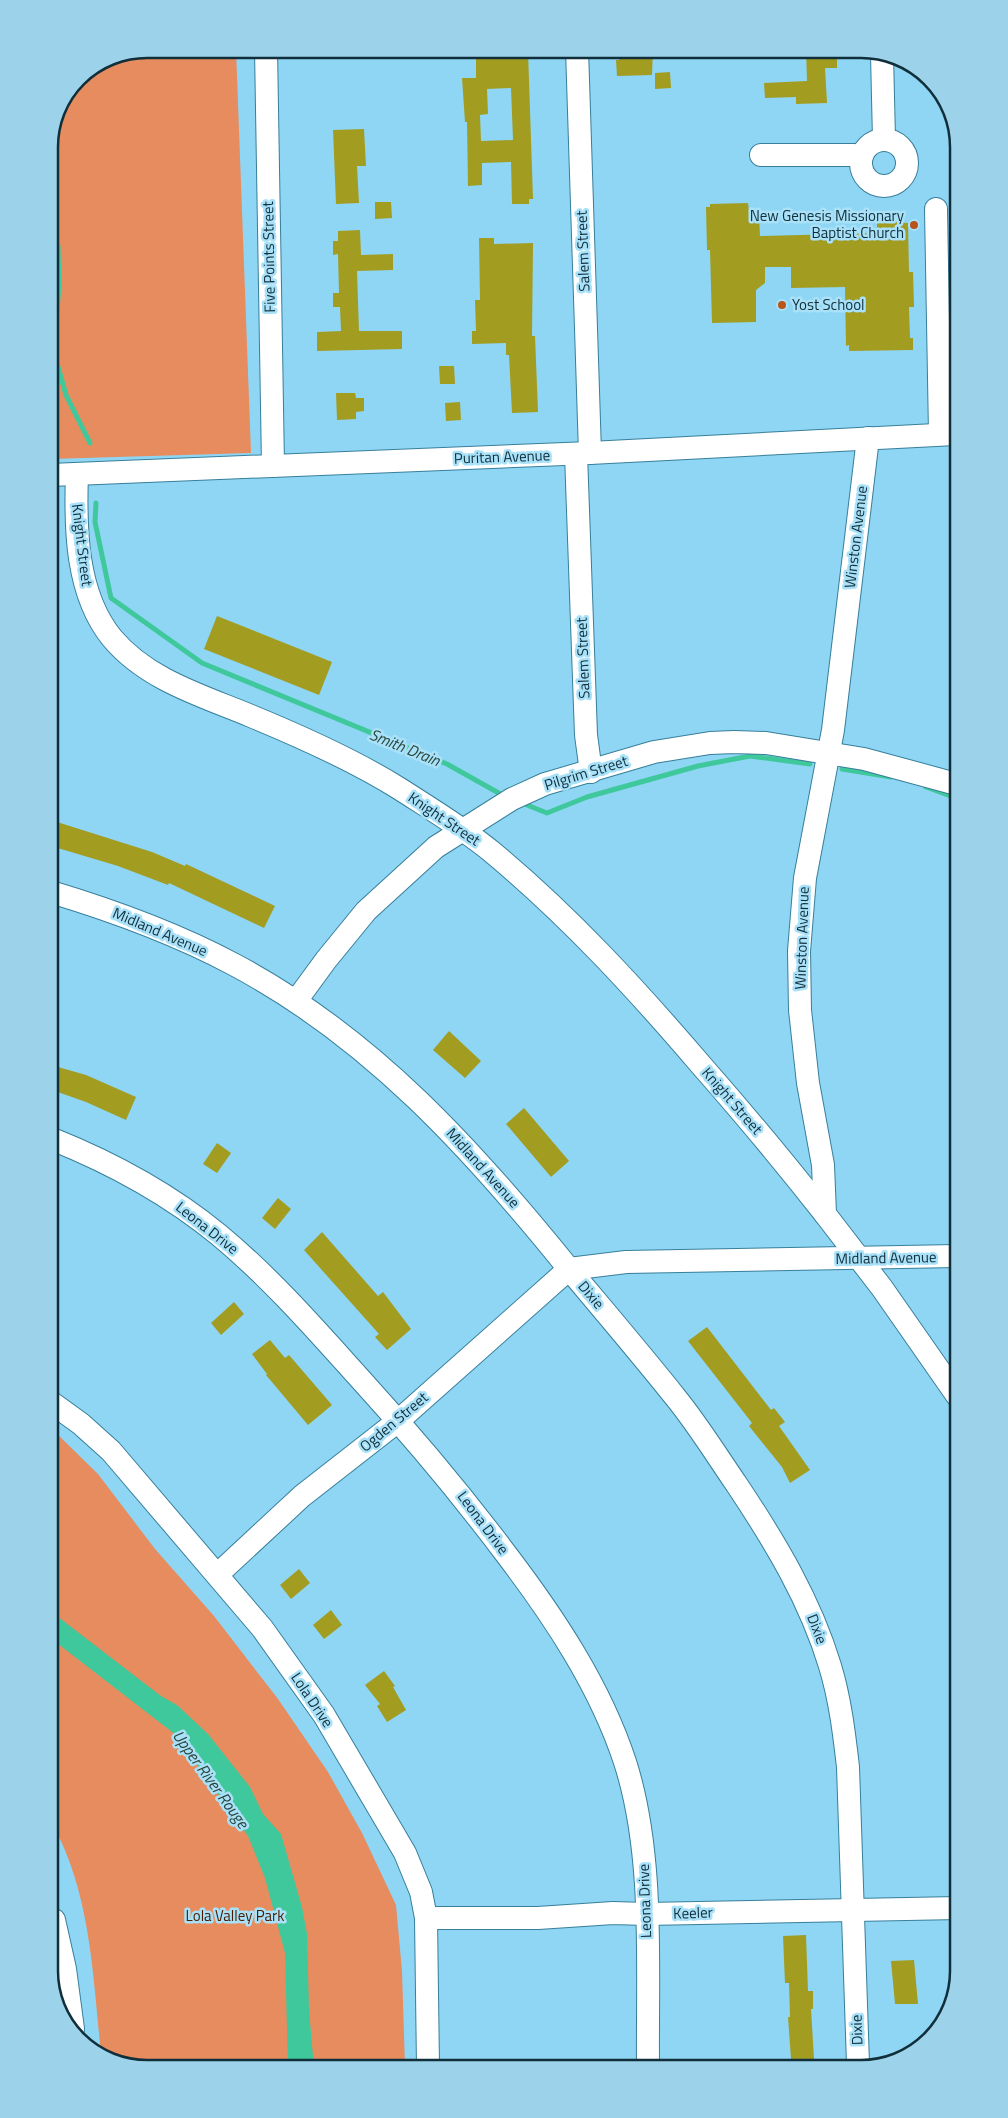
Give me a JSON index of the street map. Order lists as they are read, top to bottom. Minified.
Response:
{"streets":{"street":["Salem Street","Five Points Street","Puritan Avenue","Winston Avenue","Knight Street","Pilgrim Street","Midland Avenue","Leona Drive","Dixie","Ogden Street","Lola Drive","Keeler"]},"crossings":[["Salem Street","Puritan Avenue"],["Salem Street","Pilgrim Street"],["Five Points Street","Puritan Avenue"],["Puritan Avenue","Winston Avenue"],["Puritan Avenue","Knight Street"],["Winston Avenue","Knight Street"],["Winston Avenue","Pilgrim Street"],["Knight Street","Pilgrim Street"],["Pilgrim Street","Midland Avenue"],["Midland Avenue","Dixie"],["Midland Avenue","Ogden Street"],["Leona Drive","Ogden Street"],["Leona Drive","Keeler"],["Dixie","Ogden Street"],["Dixie","Keeler"],["Ogden Street","Lola Drive"],["Lola Drive","Keeler"]],"water":["Smith Drain","Upper River Rouge"],"parks":["Lola Valley Park"],"places":["New Genesis Missionary Baptist Church","Yost School"]}
